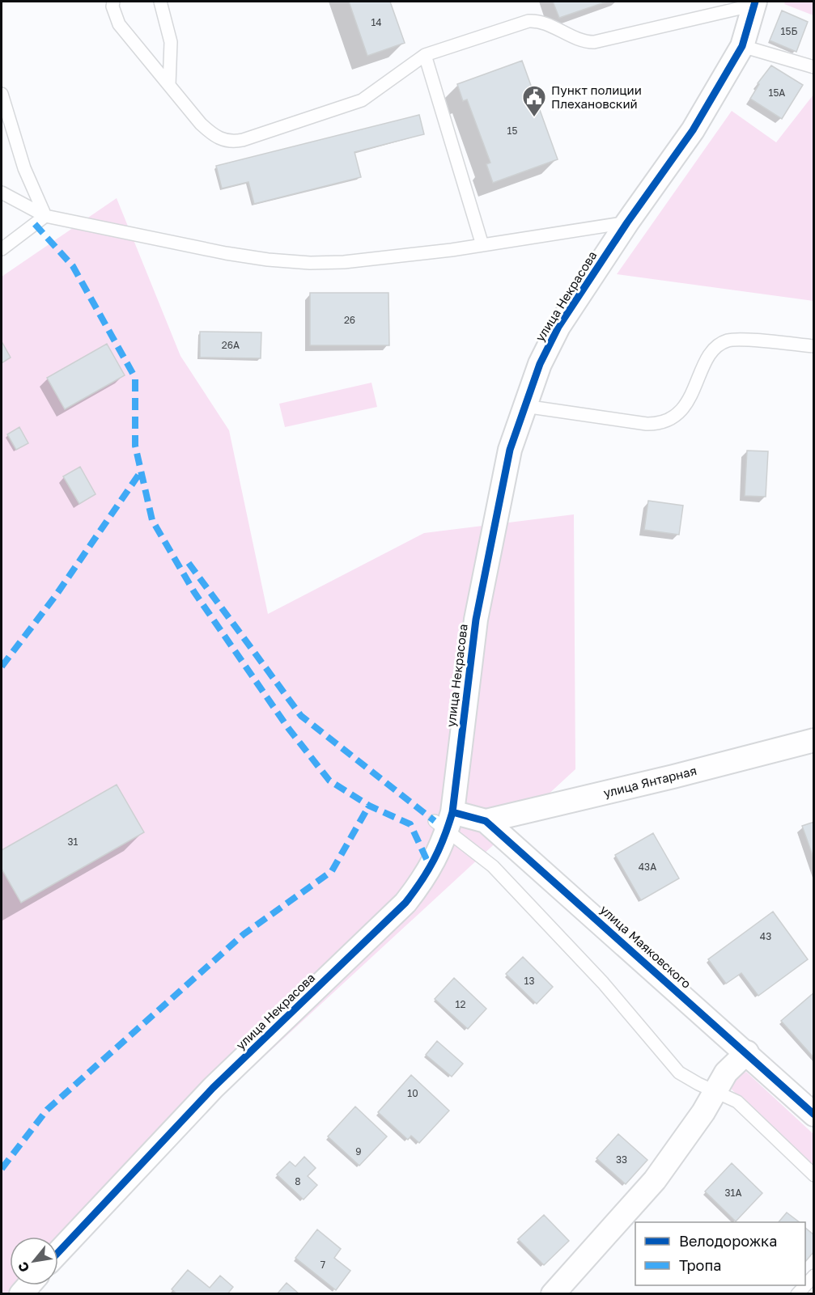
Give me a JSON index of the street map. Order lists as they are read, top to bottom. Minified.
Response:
{"streets":{"street":["улица Некрасова","улица Янтарная","улица Маяковского"]},"crossings":[["улица Некрасова","улица Маяковского"],["улица Янтарная","улица Маяковского"]],"places":{"public building":["Пункт полиции Плехановский"]},"house_numbers":["14","15Б","15А","15","26","26А","31","43А","43","13","12","10","9","33","8","31А","7"],"legend":["Велодорожка","Тропа"],"north":"bottom left"}
